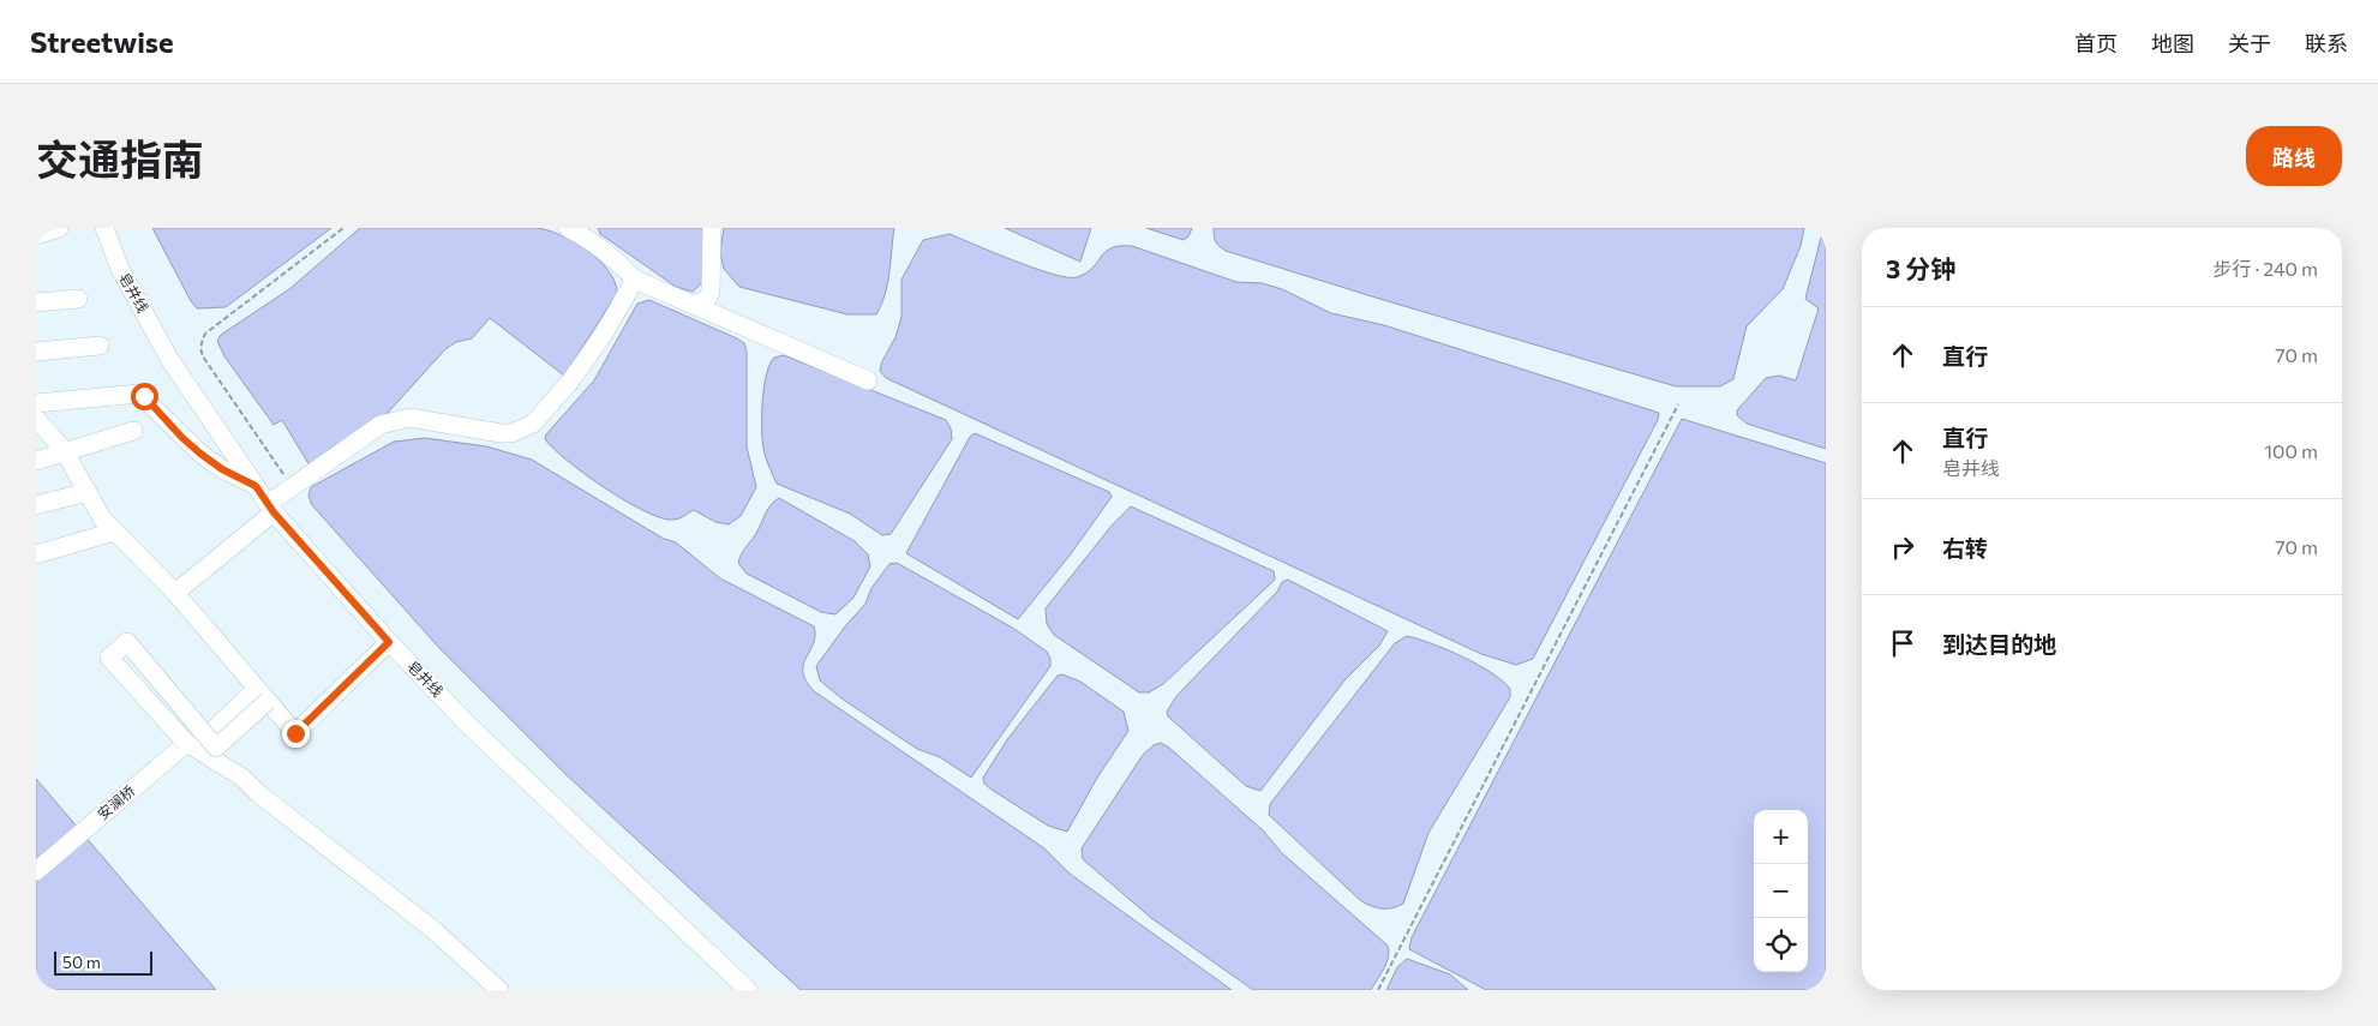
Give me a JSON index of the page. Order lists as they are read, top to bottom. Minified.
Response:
{"streets":{"street":["皂井线","安澜桥"]},"scale_bar":"50 m","page":{"header":"Streetwise","nav":["首页","地图","关于","联系"],"title":"交通指南","buttons":"路线","heading":["3 分钟","步行 · 240 m"],"list":[["直行","70 m"],["直行","皂井线","100 m"],["右转","70 m"],"到达目的地"],"map_buttons":["+","−"],"scale":"50 m"}}
